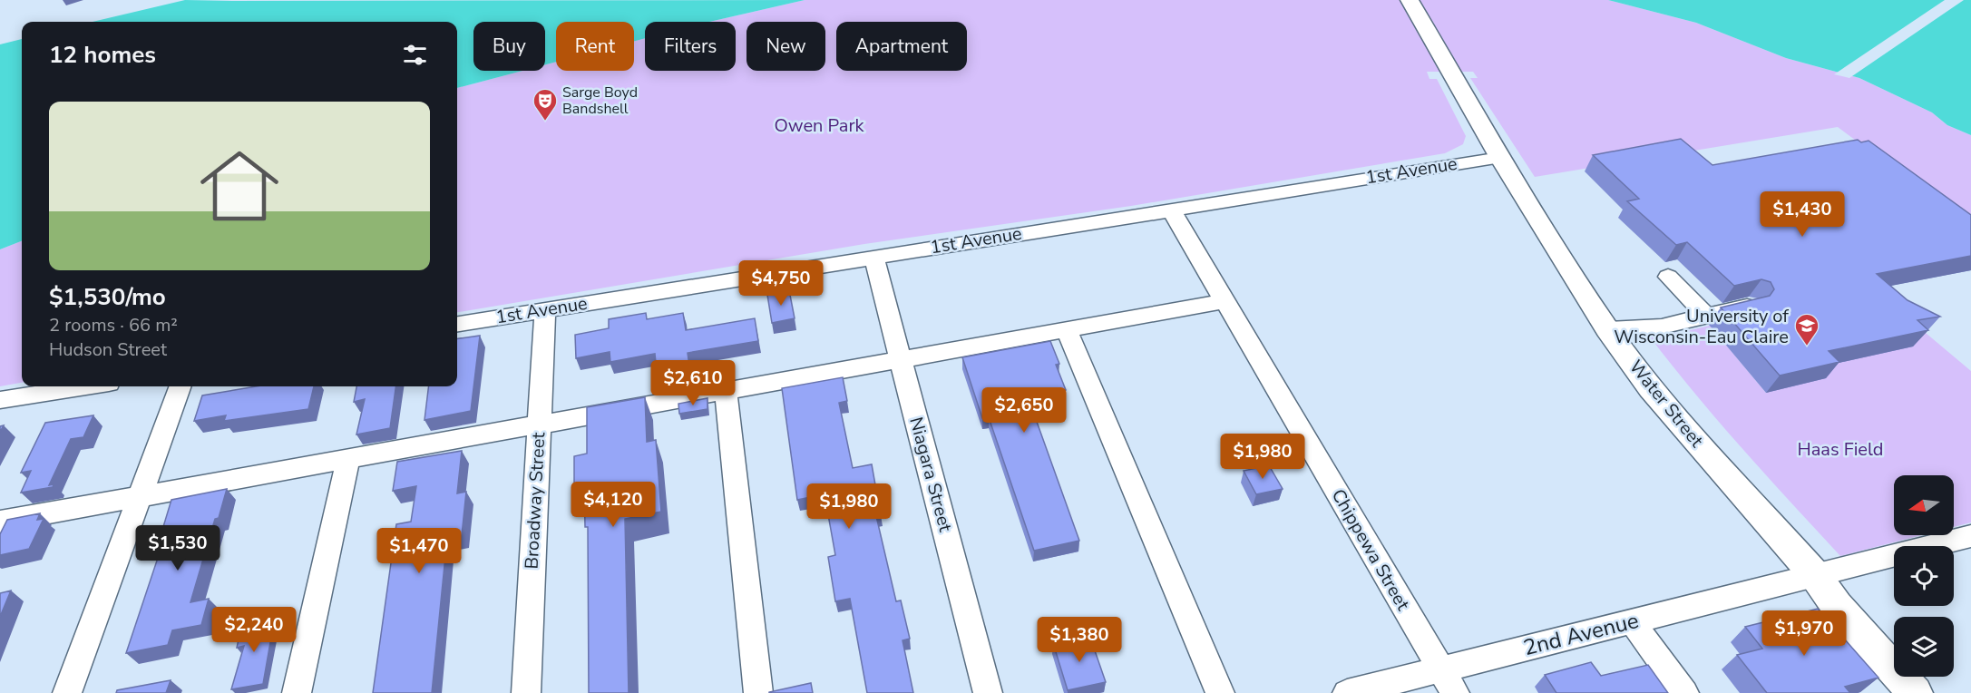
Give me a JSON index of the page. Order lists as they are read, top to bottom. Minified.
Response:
{"streets":{"main road":["Water Street"],"street":["1st Avenue","Niagara Street","Broadway Street","Chippewa Street","2nd Avenue"]},"crossings":[["1st Avenue","Water Street"],["1st Avenue","Niagara Street"],["1st Avenue","Broadway Street"],["1st Avenue","Chippewa Street"],["Water Street","2nd Avenue"],["Chippewa Street","2nd Avenue"]],"parks":["Owen Park","Haas Field"],"places":{"theatre":["Sarge Boyd Bandshell"],"school or university":["University of Wisconsin-Eau Claire"]},"north":"left","page":{"chip":["Buy","Rent","Filters","New","Apartment"],"heading":"12 homes","list":[{"name":"$1,530/mo","note":"2 rooms · 66 m² · Hudson Street"}],"price":["$1,430","$4,750","$2,610","$2,650","$1,980","$4,120","$1,980","$1,530","$1,470","$2,240","$1,970","$1,380"]}}
